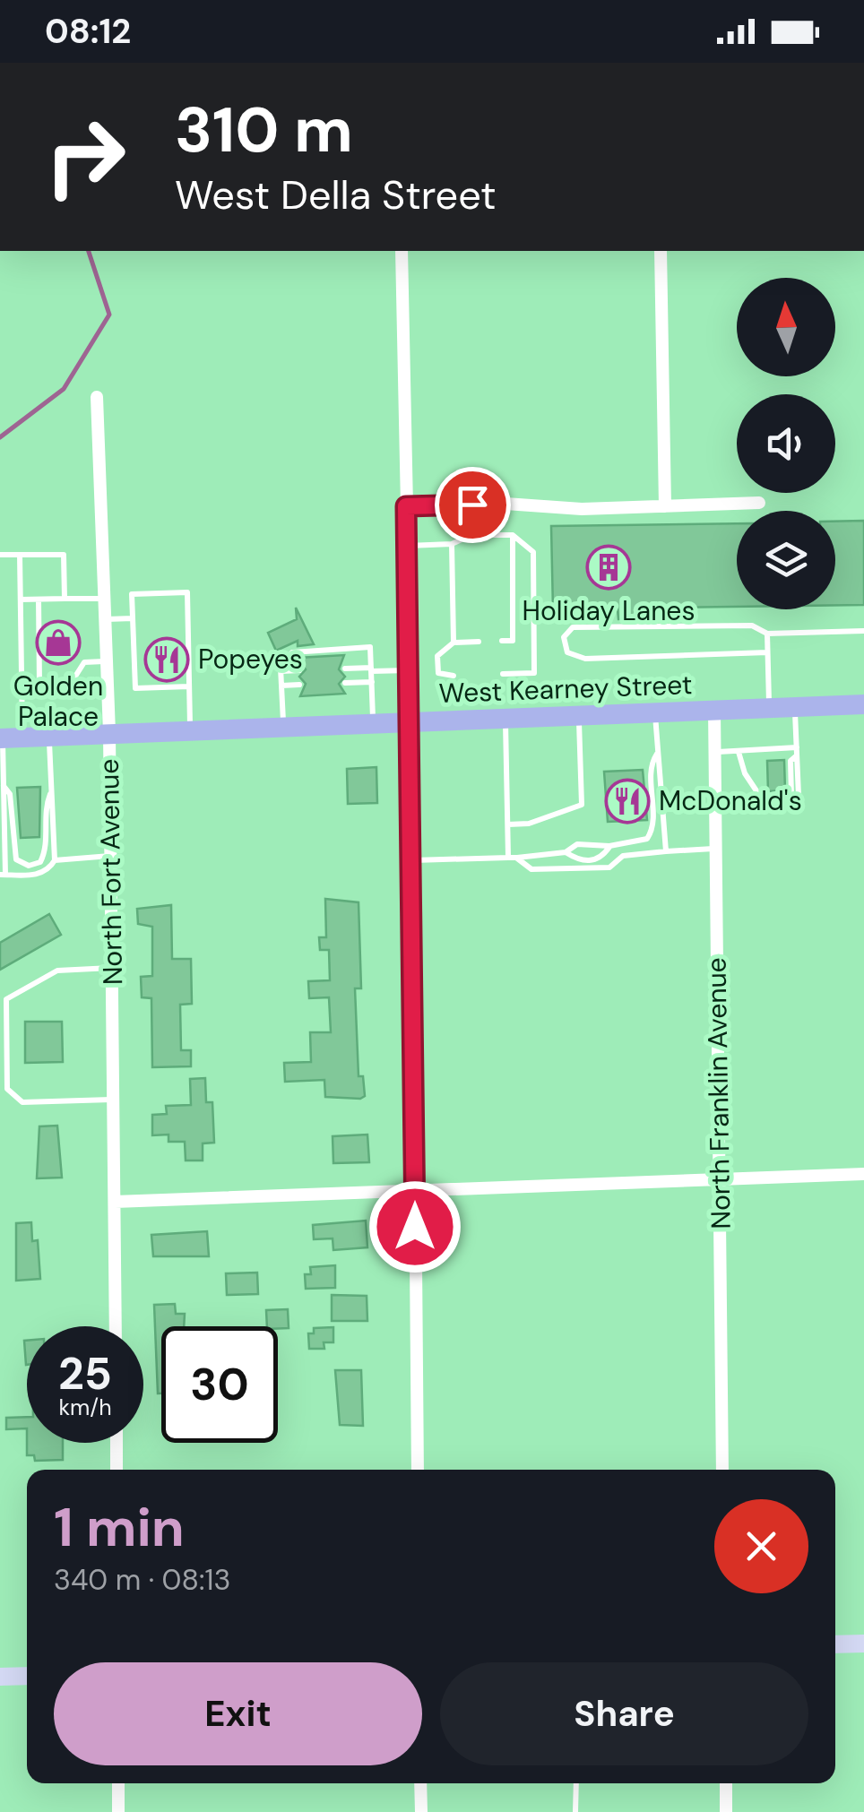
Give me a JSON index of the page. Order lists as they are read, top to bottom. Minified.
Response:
{"streets":{"main road":["West Kearney Street"],"street":["North Fort Avenue","North Franklin Avenue"]},"crossings":[["West Kearney Street","North Fort Avenue"],["West Kearney Street","North Franklin Avenue"]],"places":{"building":["Holiday Lanes"],"shop":["Golden Palace"],"restaurant":["Popeyes","McDonald's"]},"north":"top","page":{"status":"08:12","turn":["310 m","West Della Street"],"speed":"25 km/h","limit":"30","heading":["1 min","340 m · 08:13"],"buttons":["Exit","Share"]}}
